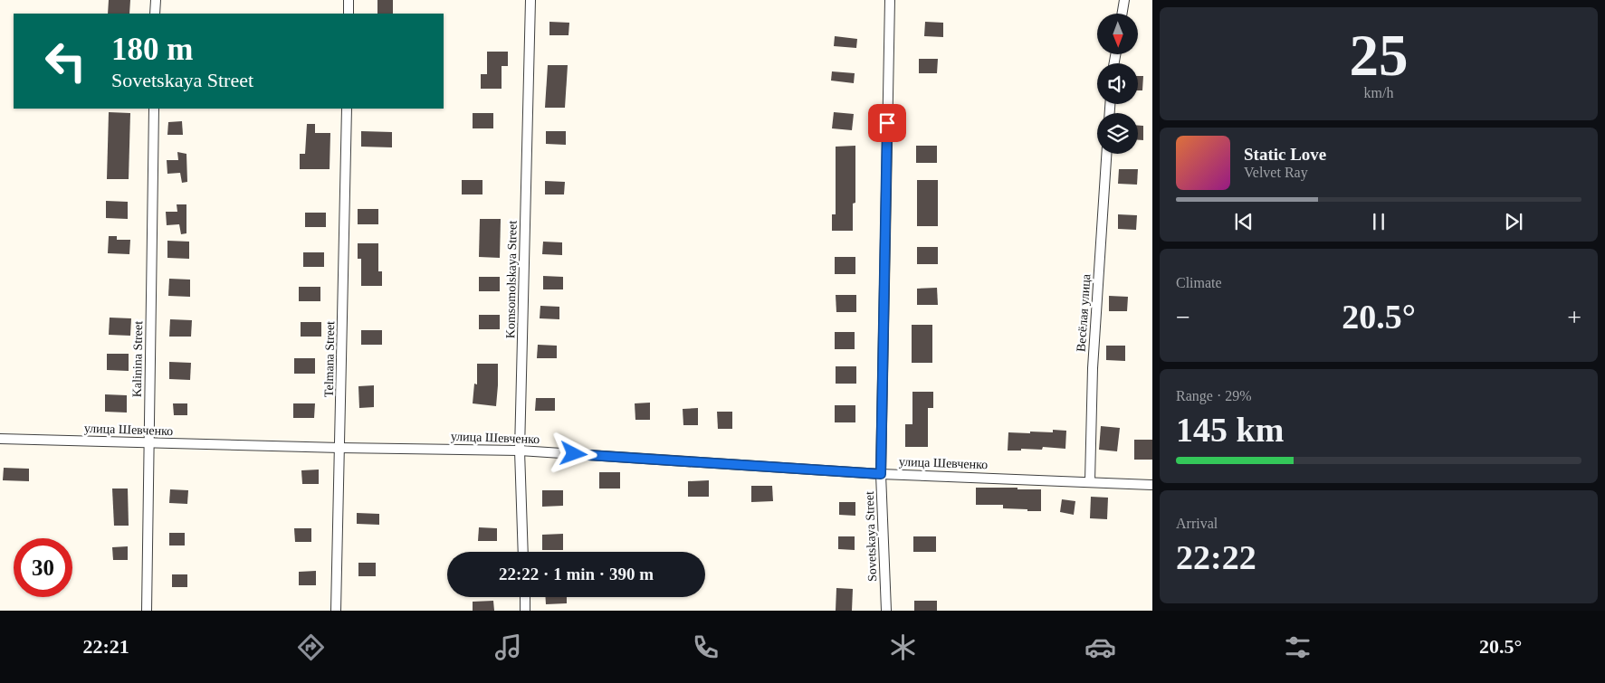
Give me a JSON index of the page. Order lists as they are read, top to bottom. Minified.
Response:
{"streets":{"street":["Komsomolskaya Street","Весёлая улица","Kalinina Street","Telmana Street","улица Шевченко","Sovetskaya Street"]},"crossings":[["Komsomolskaya Street","улица Шевченко"],["Весёлая улица","улица Шевченко"],["Kalinina Street","улица Шевченко"],["Telmana Street","улица Шевченко"],["улица Шевченко","Sovetskaya Street"]],"north":"bottom","page":{"tile":[["25","km/h"],"Climate",["Range · 29%","145 km"],["Arrival","22:22"]],"turn":["180 m","Sovetskaya Street"],"song":["Static Love","Velvet Ray"],"heat":["−","20.5°","+"],"limit":"30","trip":"22:22 · 1 min · 390 m","tabs":["22:21","20.5°"]}}
